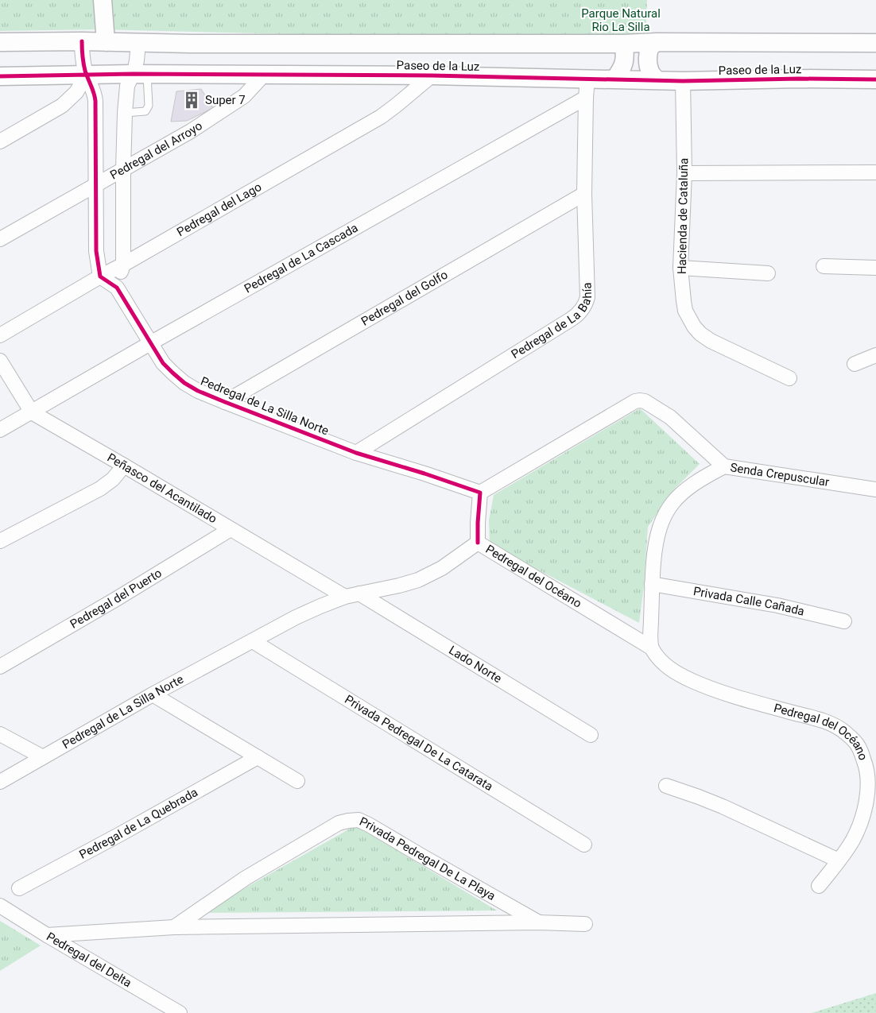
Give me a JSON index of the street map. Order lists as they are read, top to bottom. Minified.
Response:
{"streets":{"street":["Paseo de la Luz","Pedregal del Arroyo","Pedregal del Lago","Hacienda de Cataluña","Pedregal de La Cascada","Pedregal del Golfo","Pedregal de La Bahía","Pedregal de La Silla Norte","Senda Crepuscular","Peñasco del Acantilado","Pedregal del Océano","Pedregal del Puerto","Privada Calle Cañada","Lado Norte","Privada Pedregal De La Catarata","Pedregal de La Quebrada","Privada Pedregal De La Playa","Pedregal del Delta"]},"crossings":[["Paseo de la Luz","Pedregal del Arroyo"],["Paseo de la Luz","Pedregal del Lago"],["Paseo de la Luz","Hacienda de Cataluña"],["Pedregal del Lago","Pedregal de La Silla Norte"],["Pedregal de La Cascada","Pedregal de La Bahía"],["Pedregal de La Cascada","Pedregal de La Silla Norte"],["Pedregal de La Cascada","Peñasco del Acantilado"],["Pedregal del Golfo","Pedregal de La Bahía"],["Pedregal del Golfo","Pedregal de La Silla Norte"],["Pedregal de La Bahía","Pedregal de La Silla Norte"],["Pedregal de La Silla Norte","Senda Crepuscular"],["Pedregal de La Silla Norte","Peñasco del Acantilado"],["Pedregal de La Silla Norte","Pedregal del Océano"],["Pedregal de La Silla Norte","Lado Norte"],["Pedregal de La Silla Norte","Privada Pedregal De La Catarata"],["Peñasco del Acantilado","Pedregal del Puerto"],["Privada Pedregal De La Playa","Pedregal del Delta"]],"parks":["Parque Natural Rio La Silla"],"places":{"building":["Super 7"]}}
